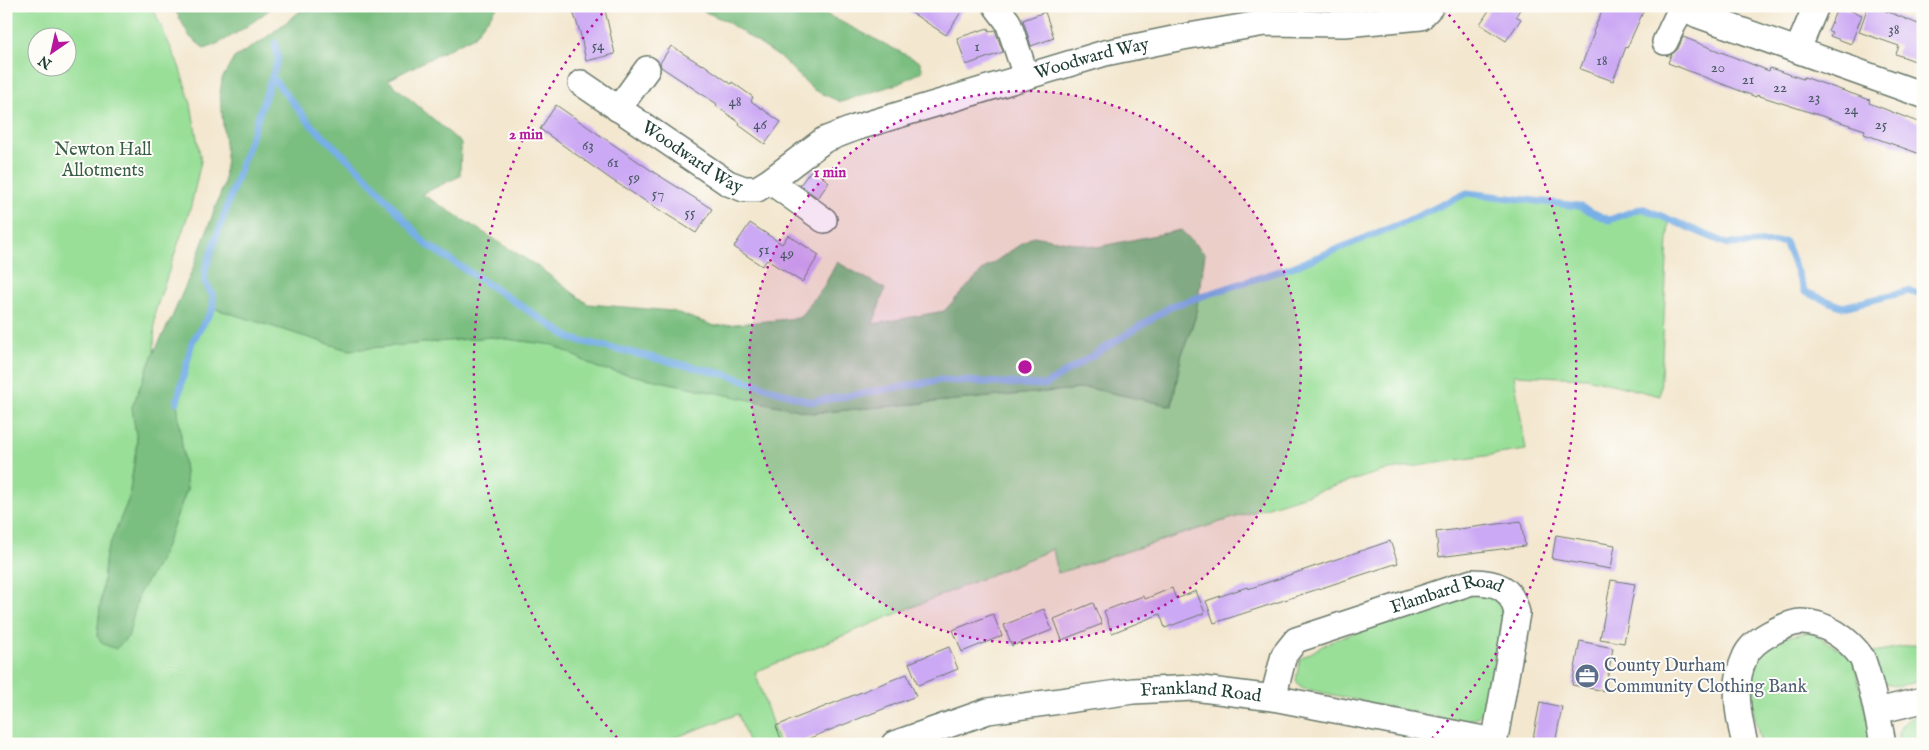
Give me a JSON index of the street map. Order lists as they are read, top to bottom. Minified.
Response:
{"streets":{"street":["Woodward Way","Flambard Road","Frankland Road"]},"crossings":[["Flambard Road","Frankland Road"]],"parks":["Newton Hall Allotments"],"places":{"office":["County Durham Community Clothing Bank"]},"house_numbers":["38","54","1","18","20","21","22","23","48","24","46","25","63","61","59","57","55","51","49"],"north":"bottom left","rings":["2 min","1 min"]}
